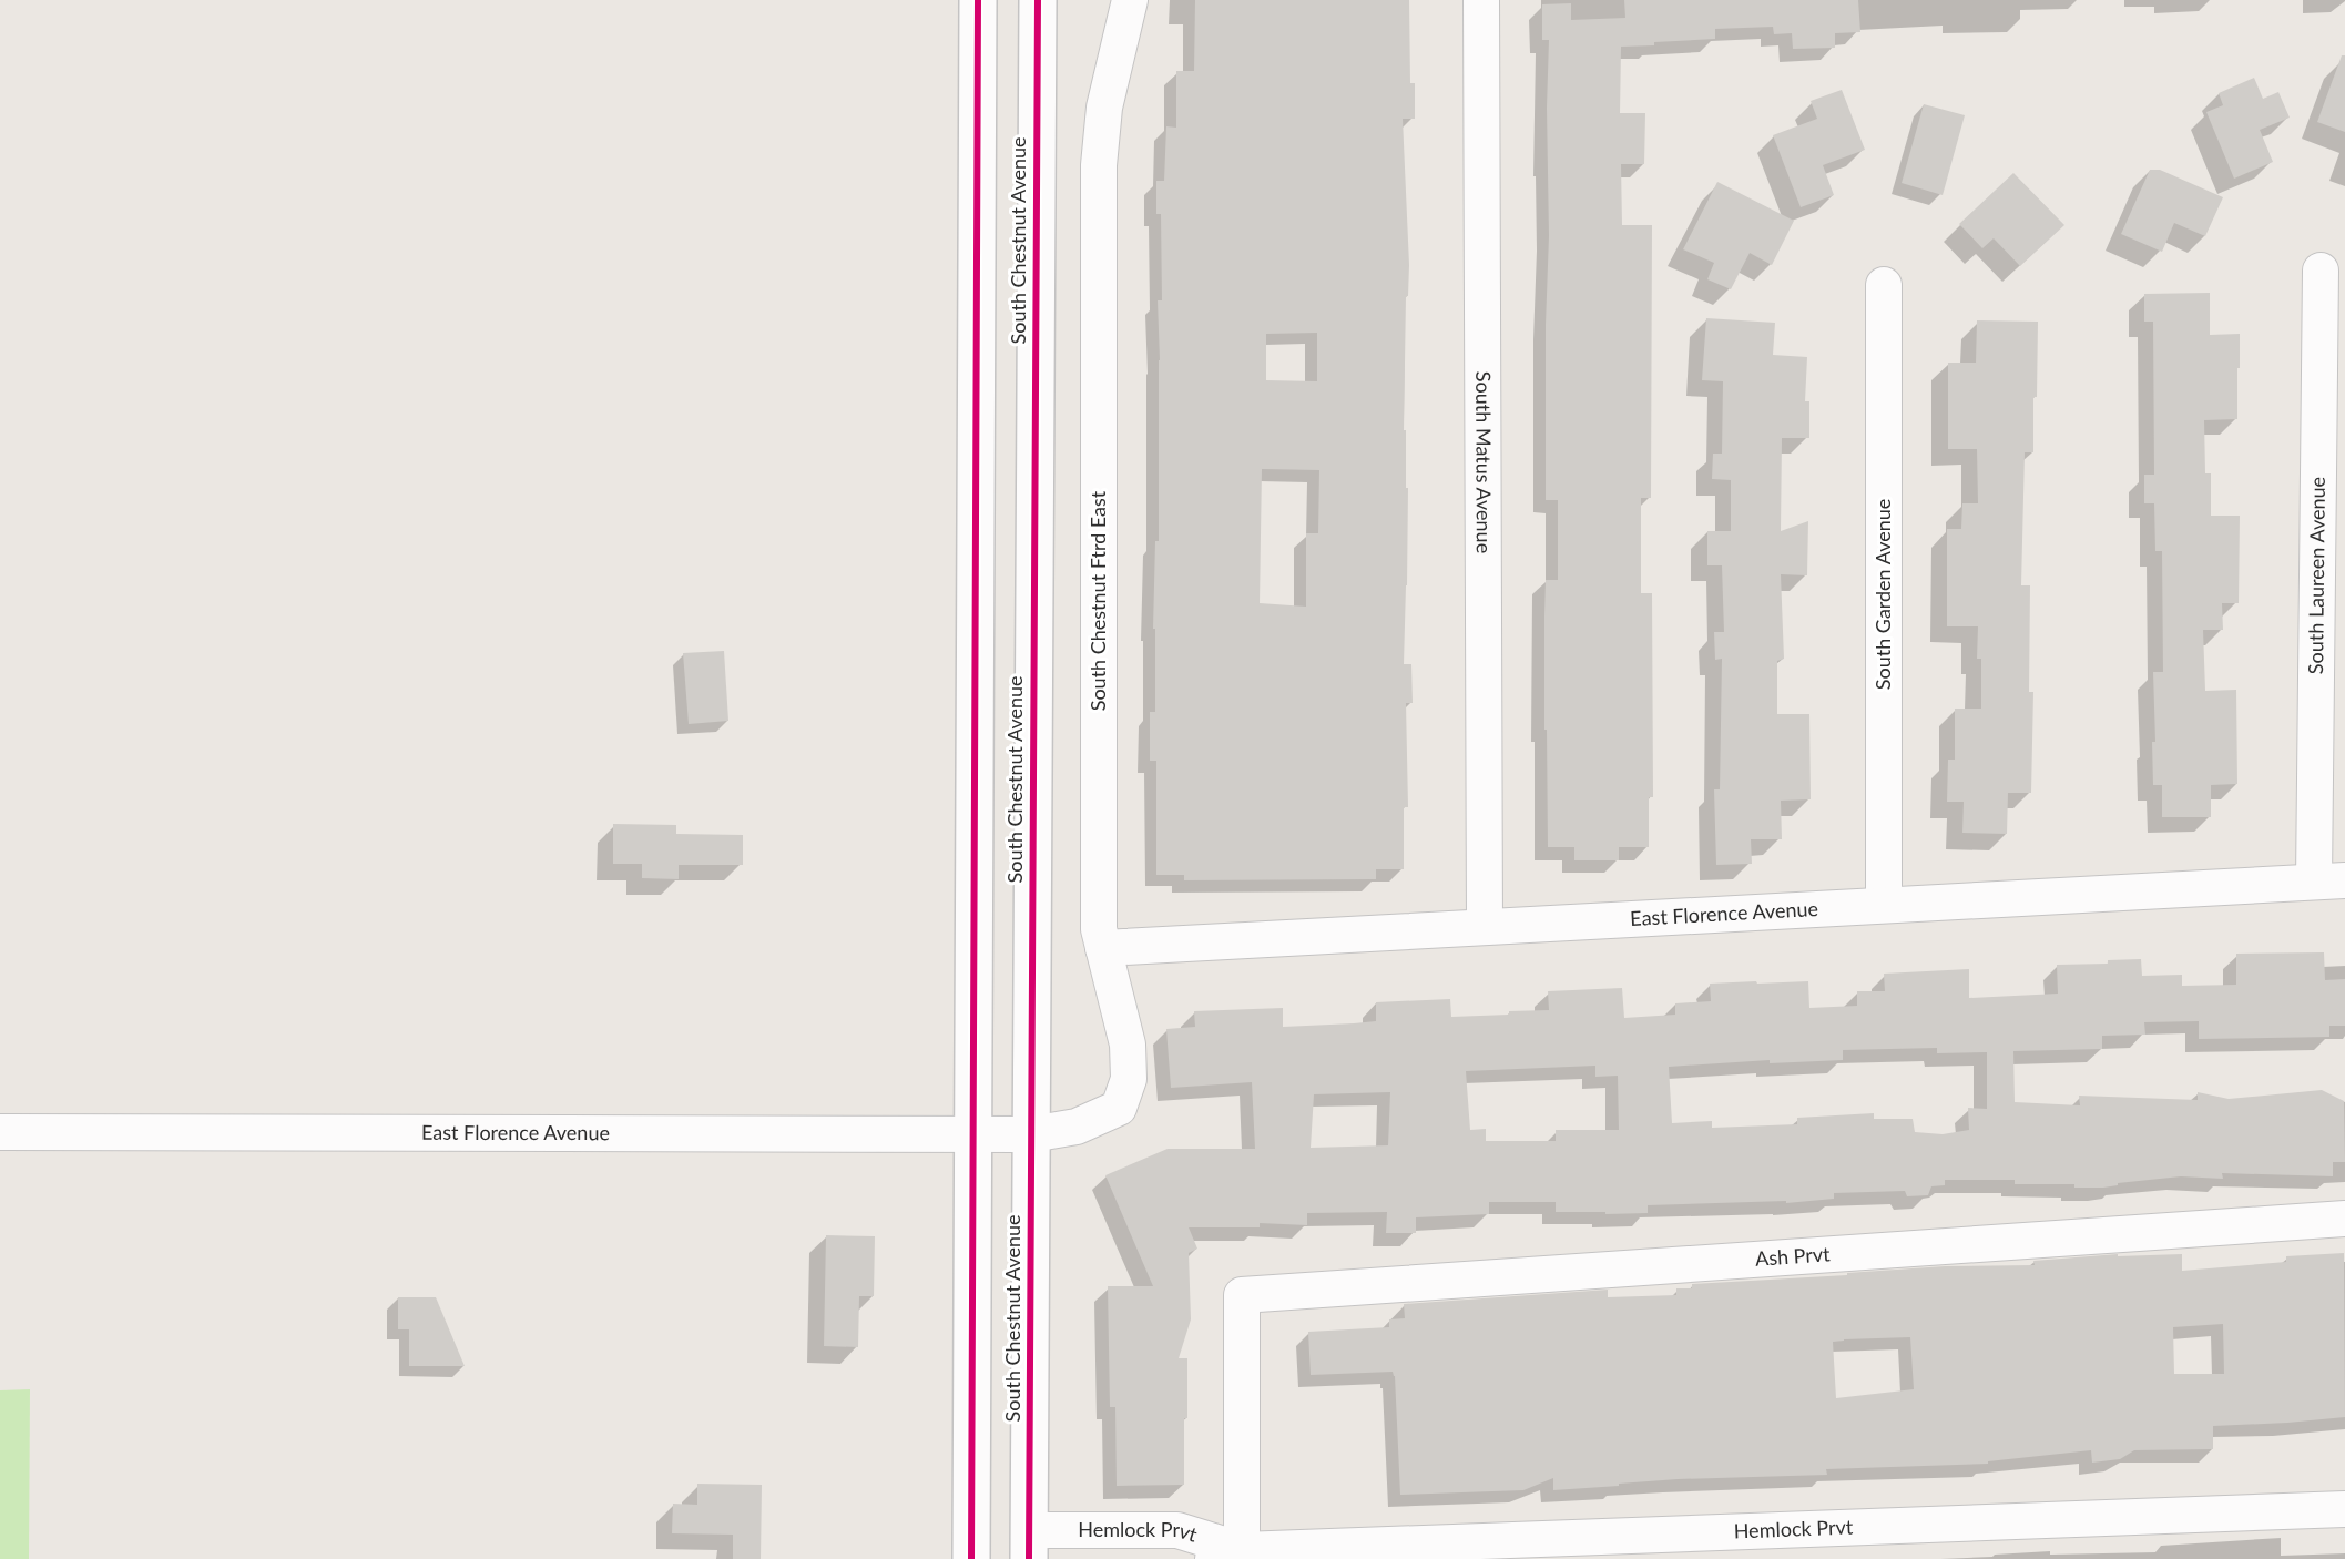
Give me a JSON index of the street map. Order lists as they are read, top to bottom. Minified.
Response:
{"streets":{"main road":["South Chestnut Avenue"],"street":["South Matus Avenue","South Laureen Avenue","South Garden Avenue","South Chestnut Ftrd East","East Florence Avenue","Ash Prvt","Hemlock Prvt"]},"crossings":[["South Chestnut Avenue","South Chestnut Ftrd East"],["South Chestnut Avenue","East Florence Avenue"],["South Chestnut Avenue","Hemlock Prvt"],["South Matus Avenue","East Florence Avenue"],["South Laureen Avenue","East Florence Avenue"],["South Garden Avenue","East Florence Avenue"],["South Chestnut Ftrd East","East Florence Avenue"],["Ash Prvt","Hemlock Prvt"]]}
